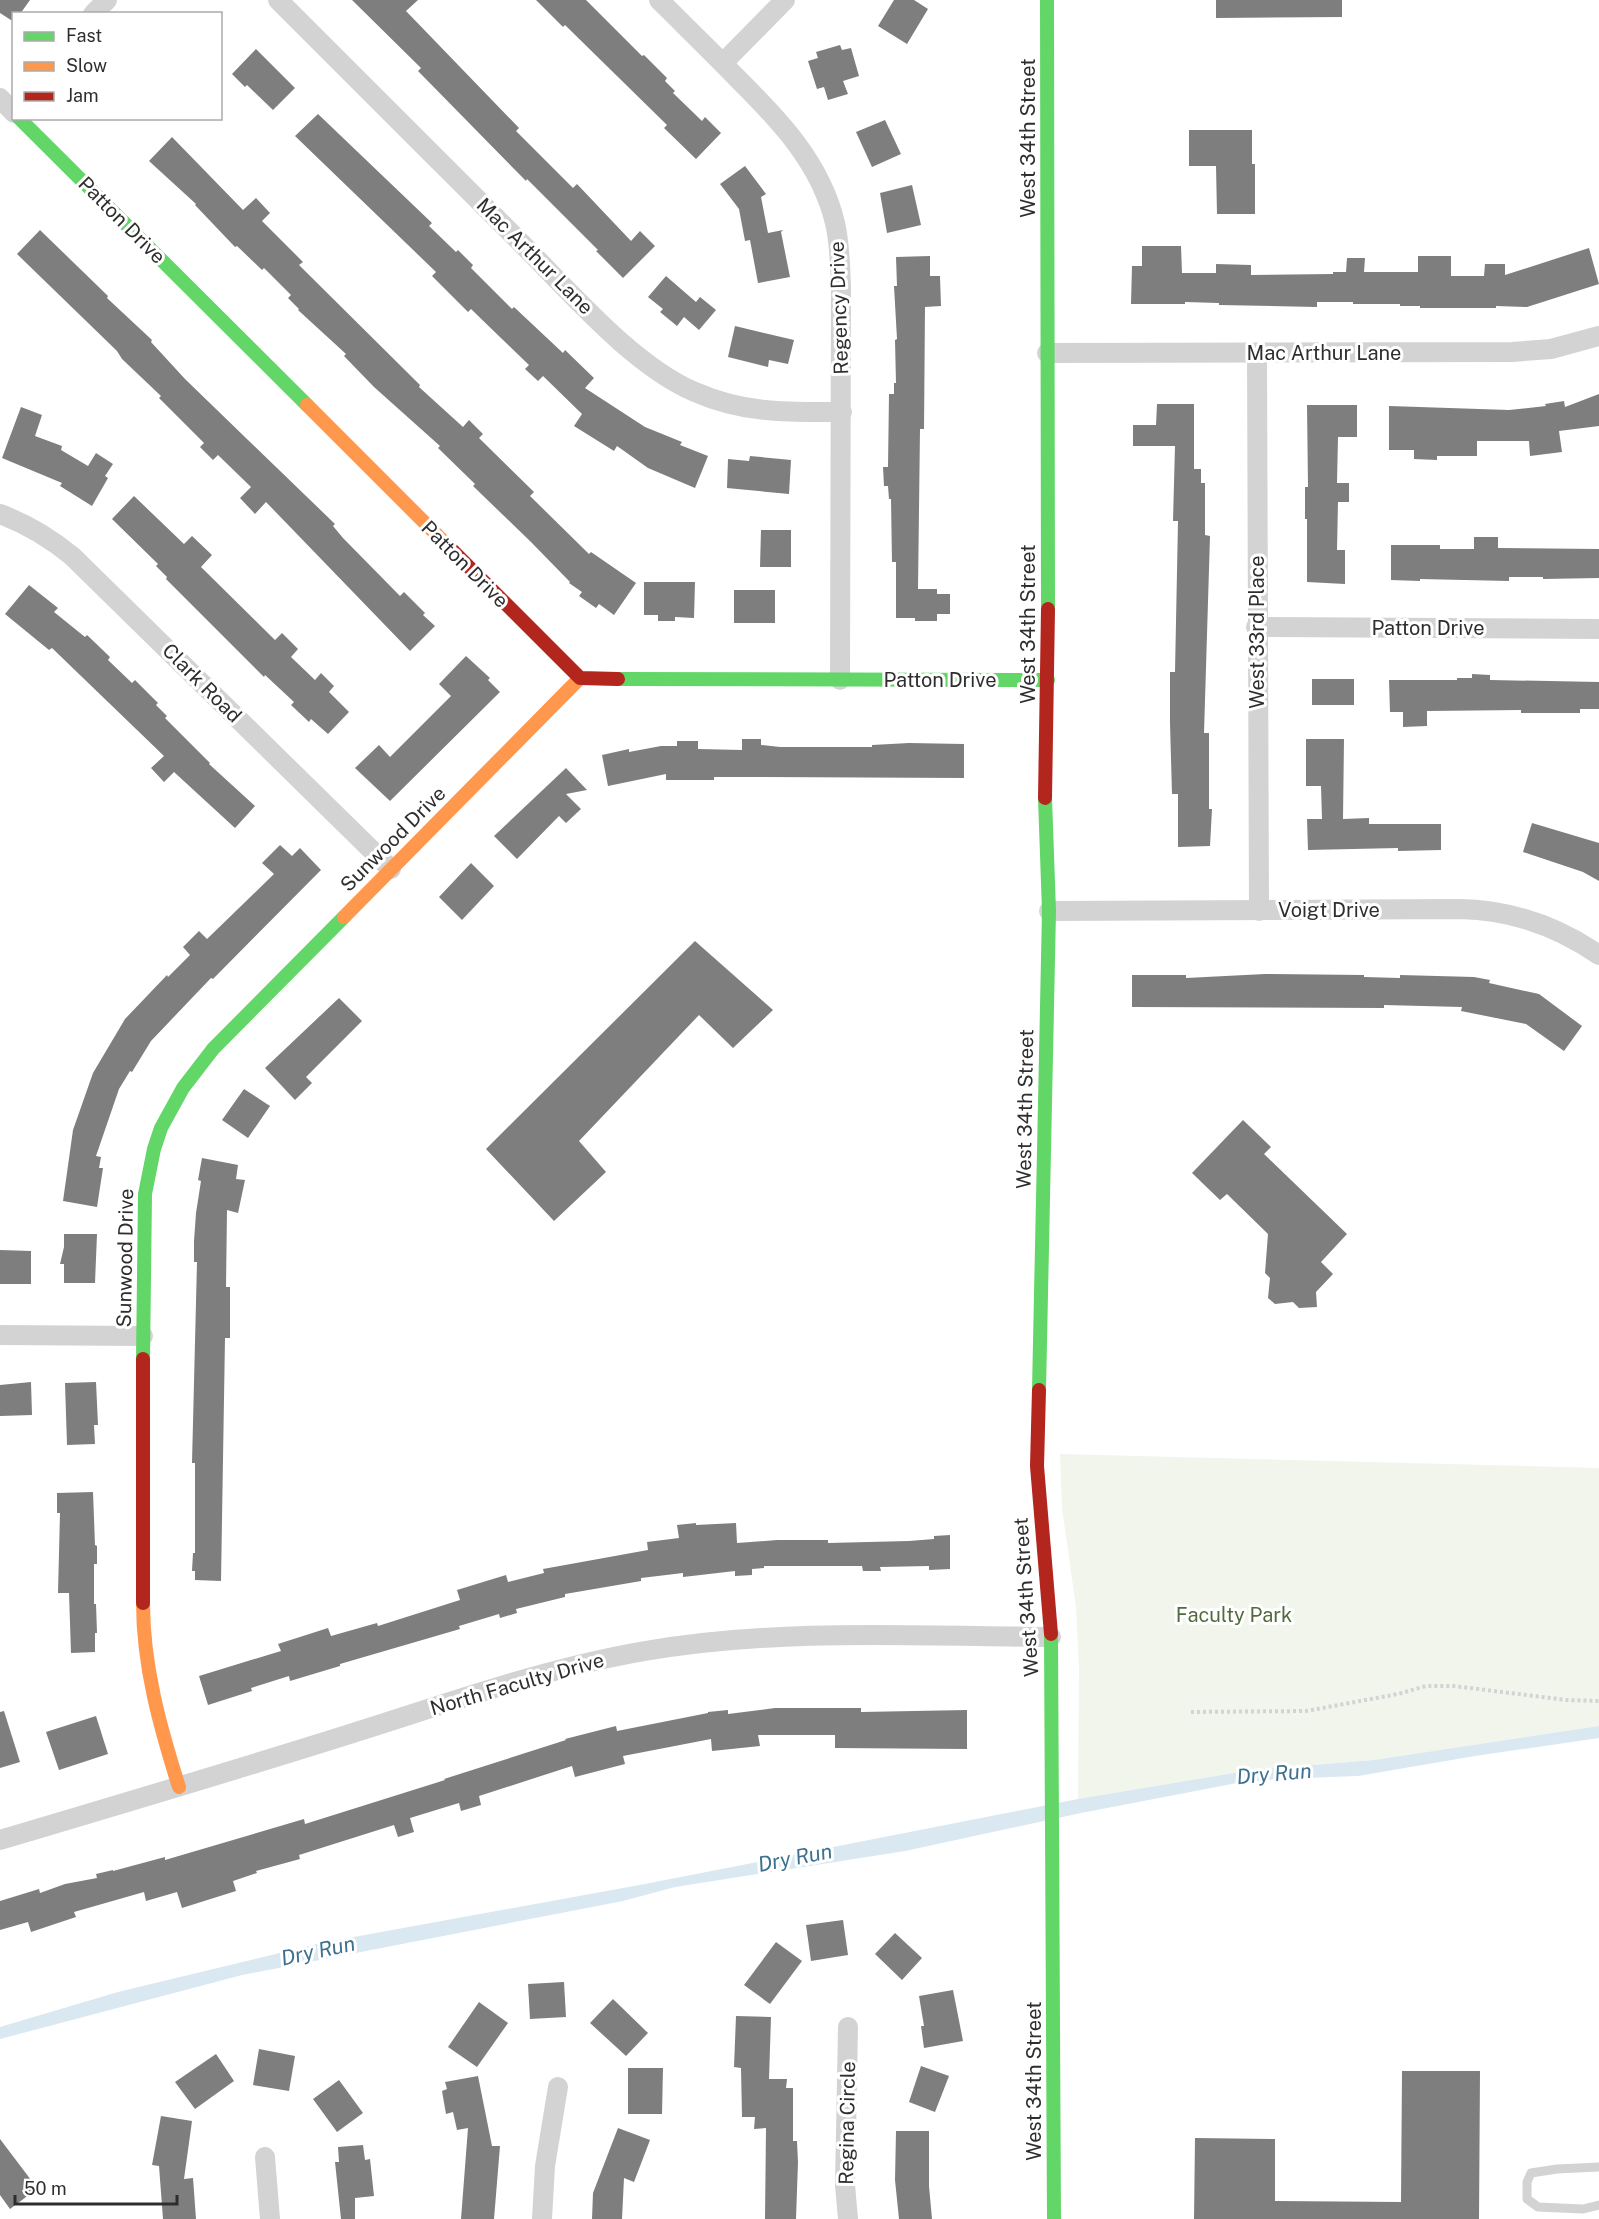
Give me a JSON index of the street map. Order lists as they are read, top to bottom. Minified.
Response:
{"streets":{"street":["West 34th Street","Patton Drive","Mac Arthur Lane","Regency Drive","West 33rd Place","Clark Road","Sunwood Drive","Voigt Drive","North Faculty Drive","Regina Circle"]},"crossings":[["West 34th Street","Patton Drive"],["West 34th Street","Mac Arthur Lane"],["West 34th Street","Voigt Drive"],["West 34th Street","North Faculty Drive"],["Patton Drive","Regency Drive"],["Patton Drive","West 33rd Place"],["Patton Drive","Sunwood Drive"],["Mac Arthur Lane","Regency Drive"],["Mac Arthur Lane","West 33rd Place"],["West 33rd Place","Voigt Drive"],["Clark Road","Sunwood Drive"],["Sunwood Drive","North Faculty Drive"]],"water":["Dry Run"],"parks":["Faculty Park"],"legend":["Fast","Slow","Jam"],"scale_bar":"50 m"}
